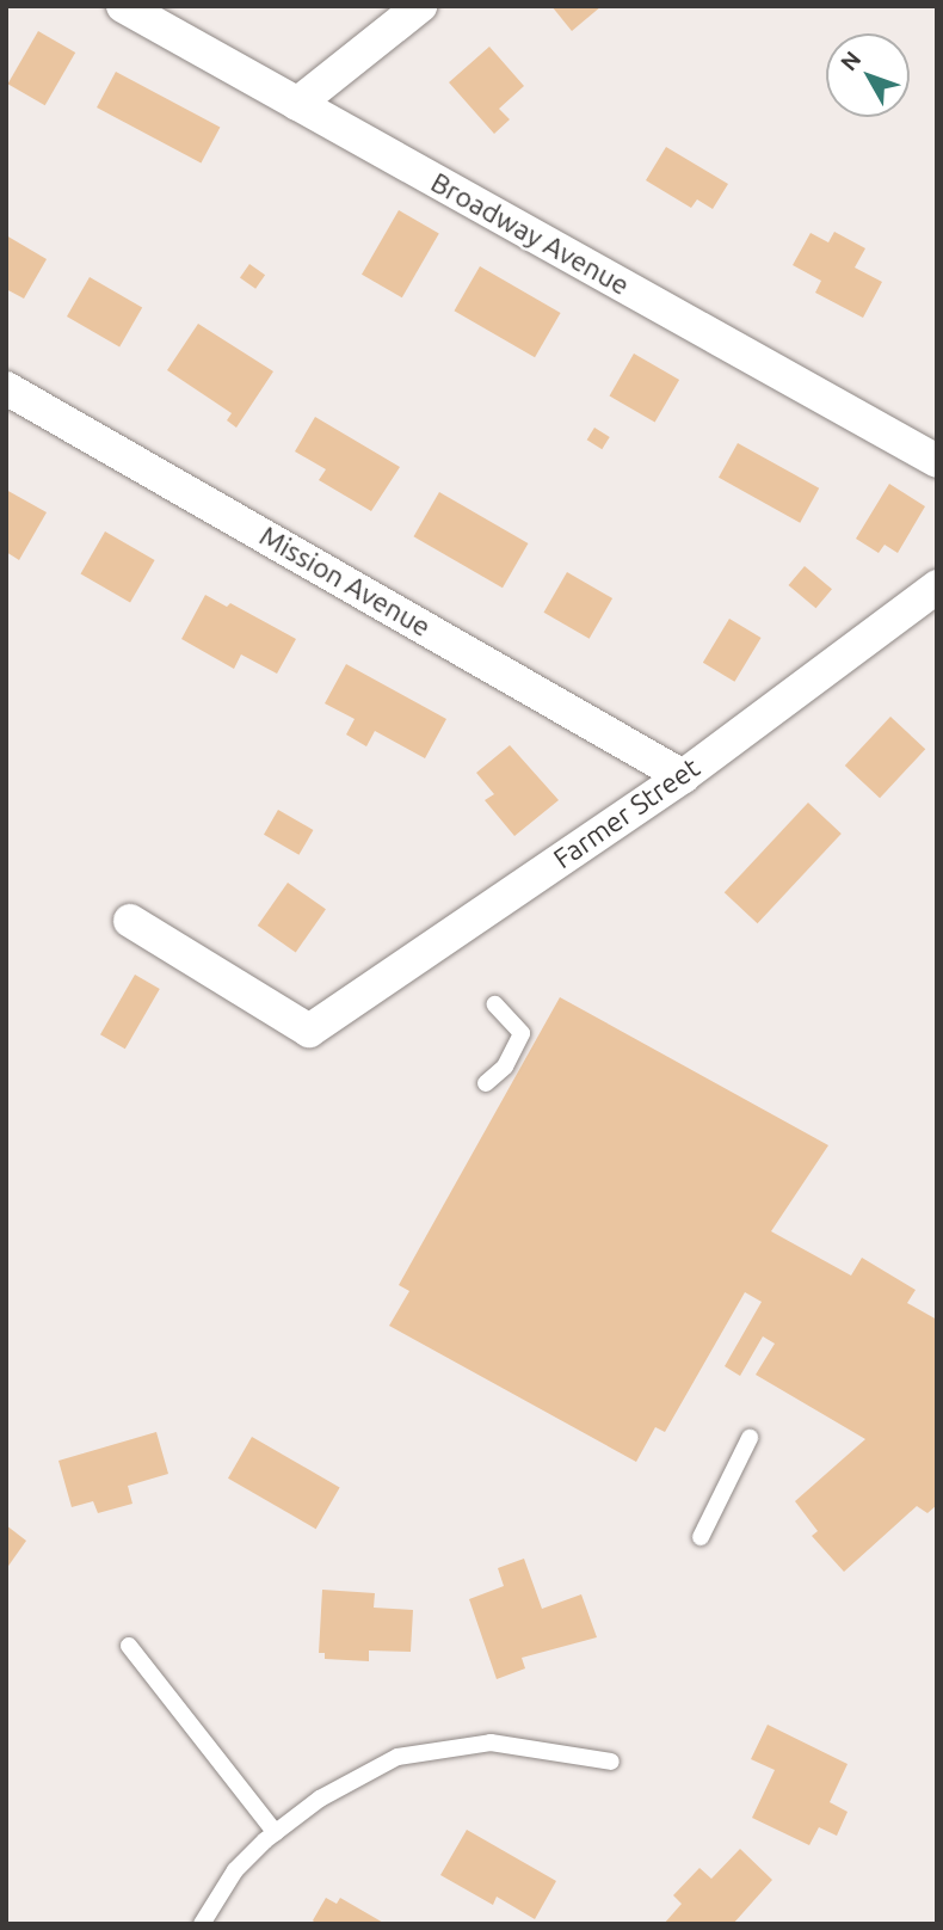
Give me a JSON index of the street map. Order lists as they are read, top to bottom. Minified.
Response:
{"streets":{"street":["Broadway Avenue","Mission Avenue","Farmer Street"]},"crossings":[["Mission Avenue","Farmer Street"]],"north":"top left"}
